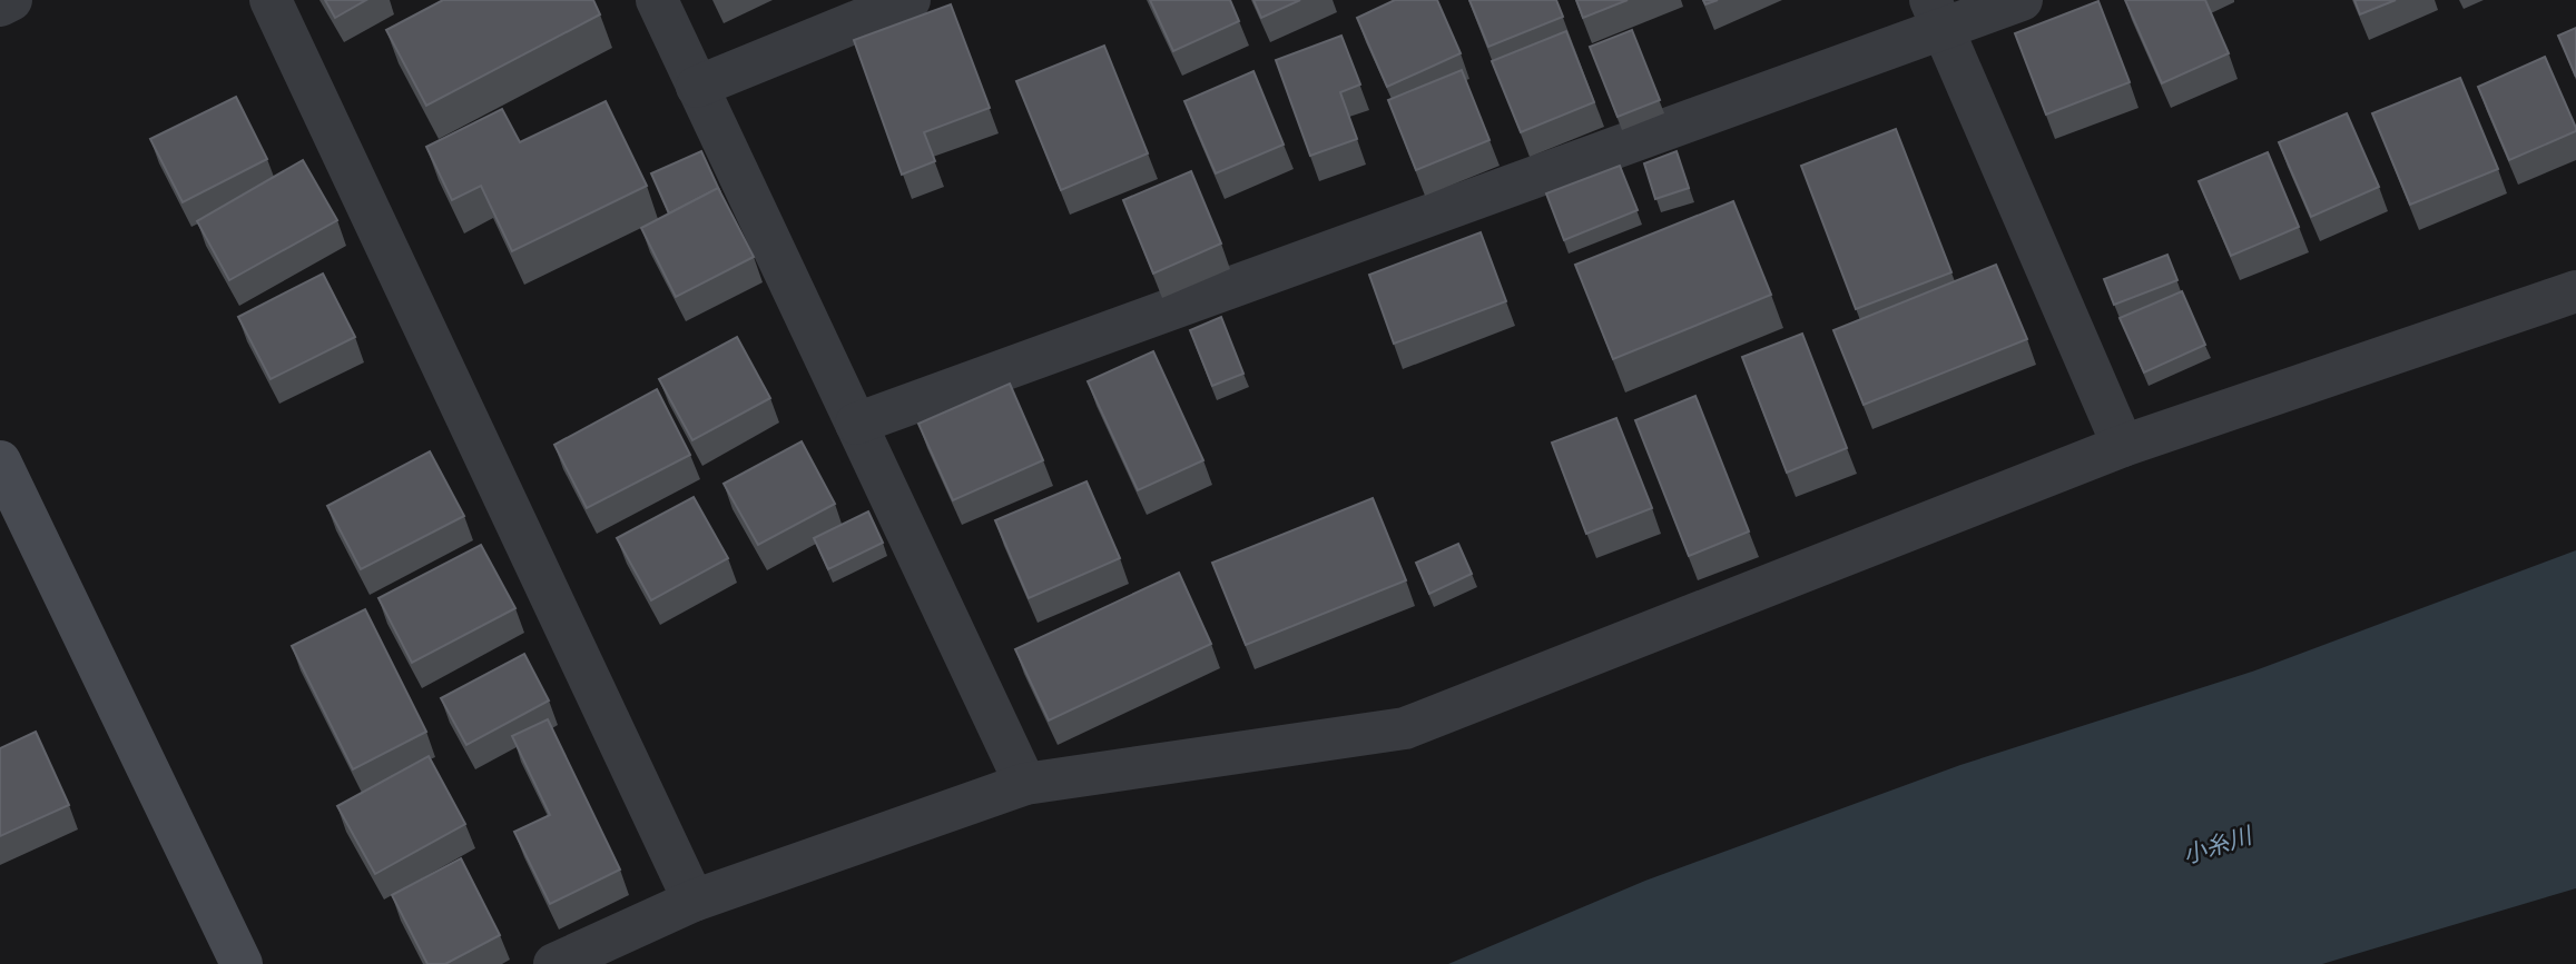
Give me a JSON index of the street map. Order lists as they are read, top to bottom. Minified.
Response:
{"water":["小糸川"]}
